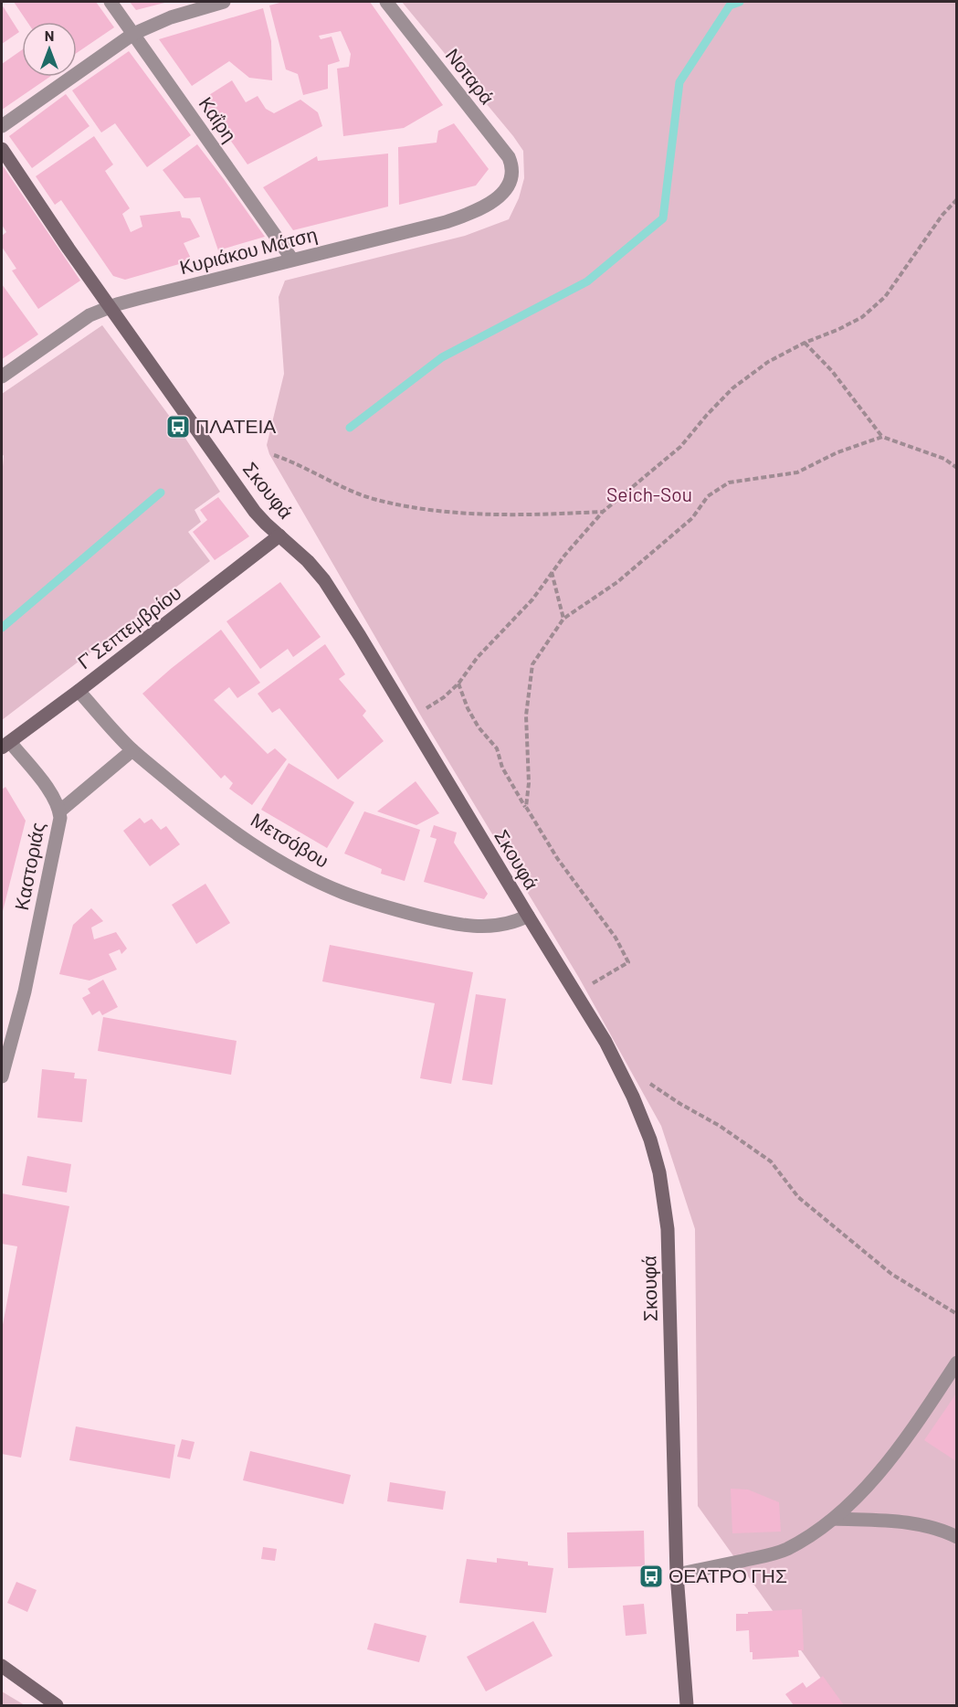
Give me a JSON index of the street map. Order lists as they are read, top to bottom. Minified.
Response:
{"streets":{"street":["Νοταρά","Καΐρη","Κυριάκου Μάτση","Σκουφά","Γ' Σεπτεμβρίου","Μετσόβου","Καστοριάς"]},"crossings":[["Νοταρά","Κυριάκου Μάτση"],["Καΐρη","Κυριάκου Μάτση"],["Κυριάκου Μάτση","Σκουφά"],["Σκουφά","Γ' Σεπτεμβρίου"],["Σκουφά","Μετσόβου"],["Γ' Σεπτεμβρίου","Μετσόβου"],["Γ' Σεπτεμβρίου","Καστοριάς"]],"parks":["Seich-Sou"],"places":{"bus stop":["ΠΛΑΤΕΙΑ","ΘΕΑΤΡΟ ΓΗΣ"]},"north":"top"}
